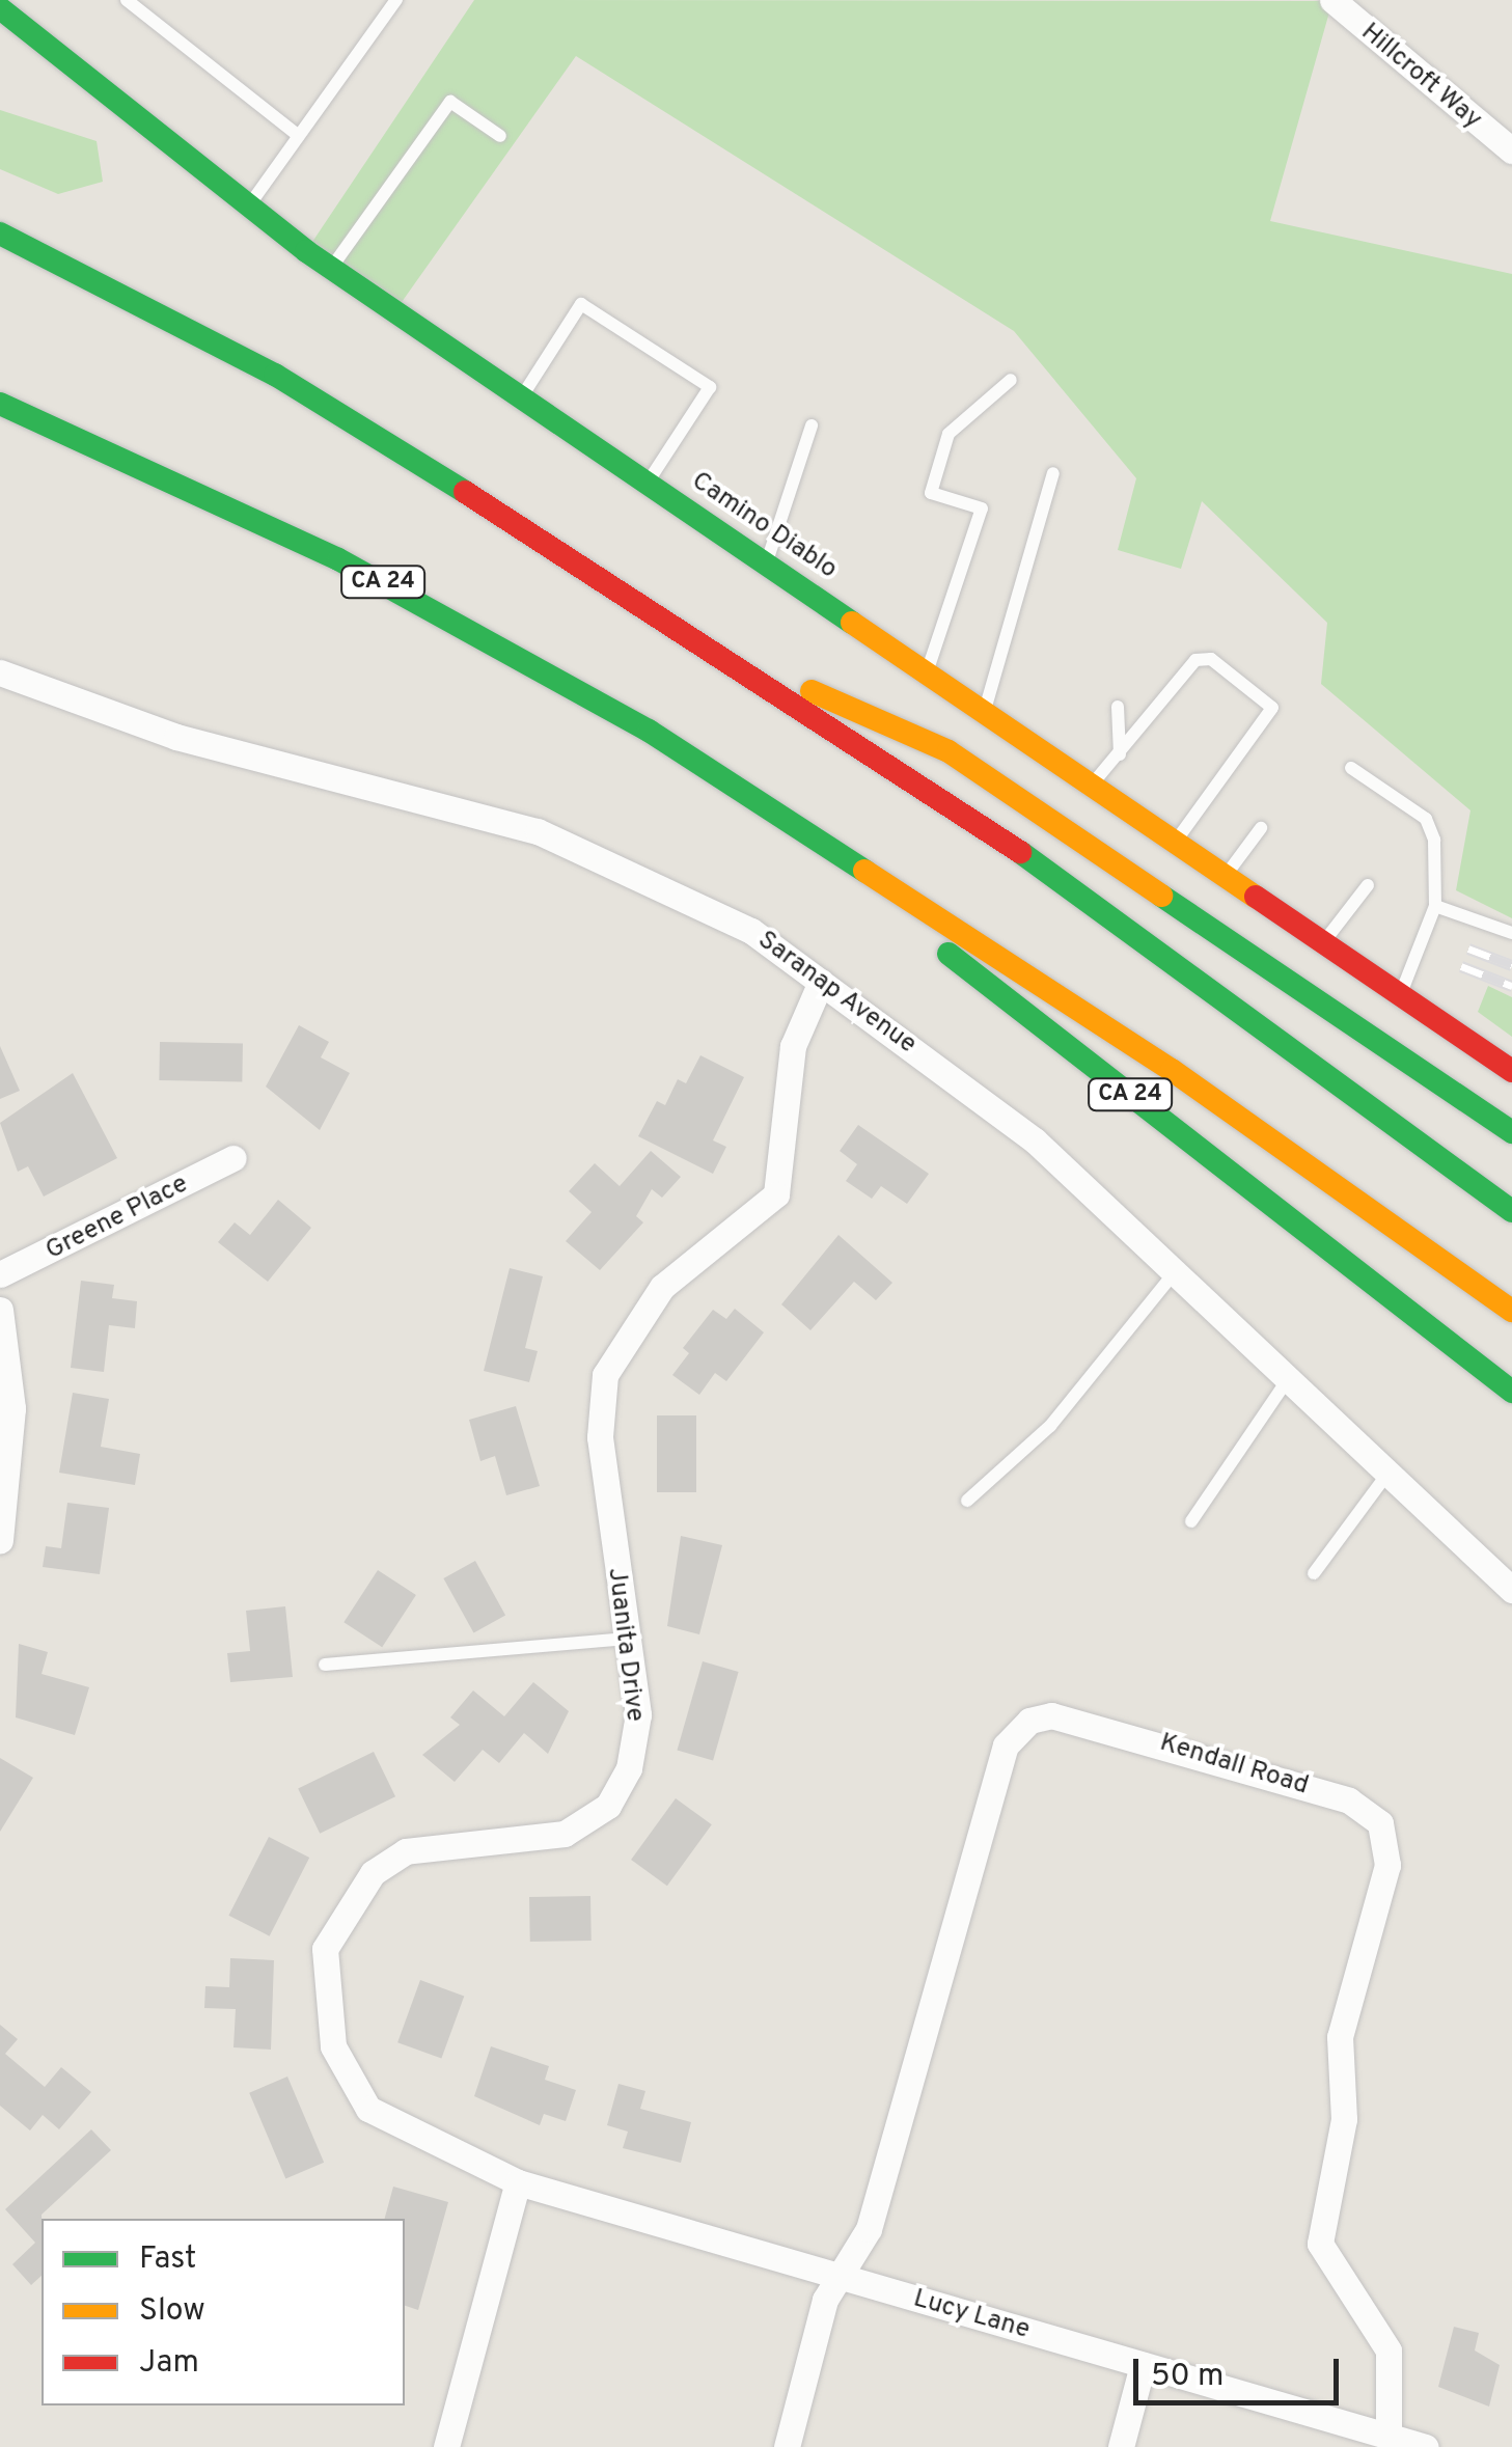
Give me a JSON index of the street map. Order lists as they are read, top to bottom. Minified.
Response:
{"streets":{"main road":["Camino Diablo","CA 24"],"street":["Hillcroft Way","Saranap Avenue","Greene Place","Juanita Drive","Kendall Road","Lucy Lane"]},"crossings":[["Saranap Avenue","Juanita Drive"],["Juanita Drive","Lucy Lane"],["Kendall Road","Lucy Lane"]],"legend":["Fast","Slow","Jam"],"scale_bar":"50 m"}
